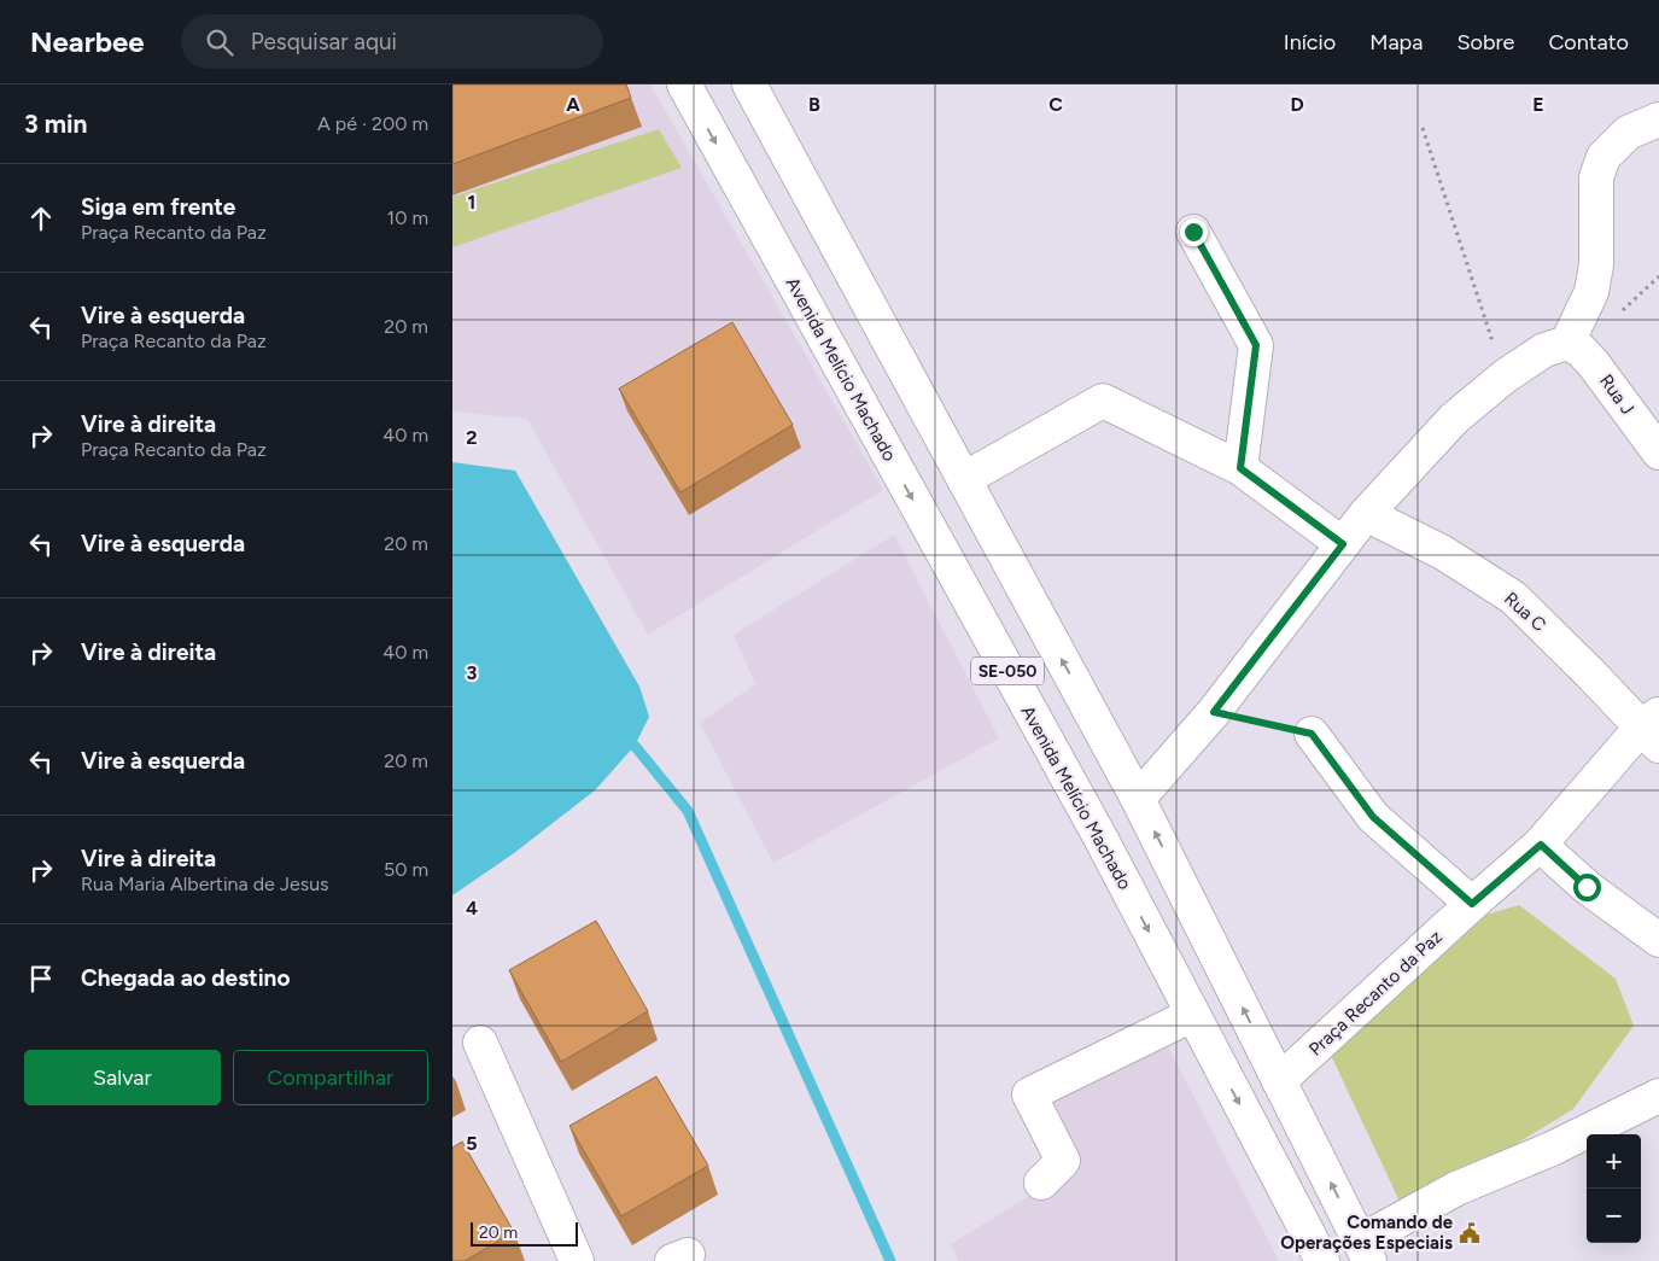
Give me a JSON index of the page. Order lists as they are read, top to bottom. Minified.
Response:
{"streets":{"street":["Avenida Melício Machado","Rua J","Rua C","SE-050","Praça Recanto da Paz"]},"crossings":[["Rua C","Praça Recanto da Paz"],["SE-050","Praça Recanto da Paz"]],"places":{"public building":["Comando de Operações Especiais"]},"scale_bar":"20 m","page":{"header":"Nearbee","search":"Pesquisar aqui","nav":["Início","Mapa","Sobre","Contato"],"heading":["3 min","A pé · 200 m"],"list":[["Siga em frente","Praça Recanto da Paz","10 m"],["Vire à esquerda","Praça Recanto da Paz","20 m"],["Vire à direita","Praça Recanto da Paz","40 m"],["Vire à esquerda","20 m"],["Vire à direita","40 m"],["Vire à esquerda","20 m"],["Vire à direita","Rua Maria Albertina de Jesus","50 m"],"Chegada ao destino"],"buttons":["Salvar","Compartilhar"],"map_buttons":["+","−"],"scale":"20 m"},"grid":{"columns":["A","B","C","D","E"],"rows":["1","2","3","4","5"]}}
